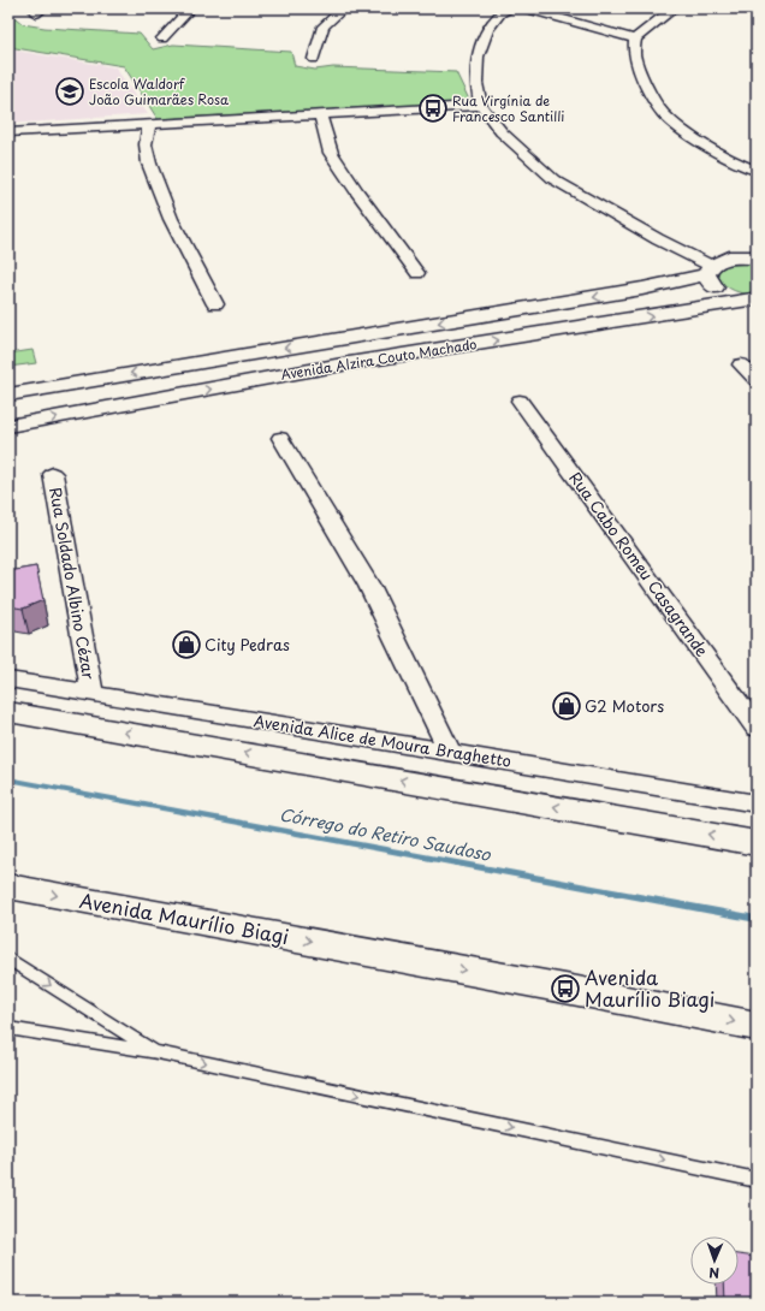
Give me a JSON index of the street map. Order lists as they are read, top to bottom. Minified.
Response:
{"streets":{"street":["Avenida Alzira Couto Machado","Rua Cabo Romeu Casagrande","Rua Soldado Albino Cézar","Avenida Alice de Moura Braghetto","Avenida Maurílio Biagi"]},"crossings":[["Rua Soldado Albino Cézar","Avenida Alice de Moura Braghetto"]],"water":["Córrego do Retiro Saudoso"],"places":{"school or university":["Escola Waldorf João Guimarães Rosa"],"bus stop":["Rua Virgínia de Francesco Santilli","Avenida Maurílio Biagi"],"shop":["City Pedras","G2 Motors"]},"north":"bottom"}
